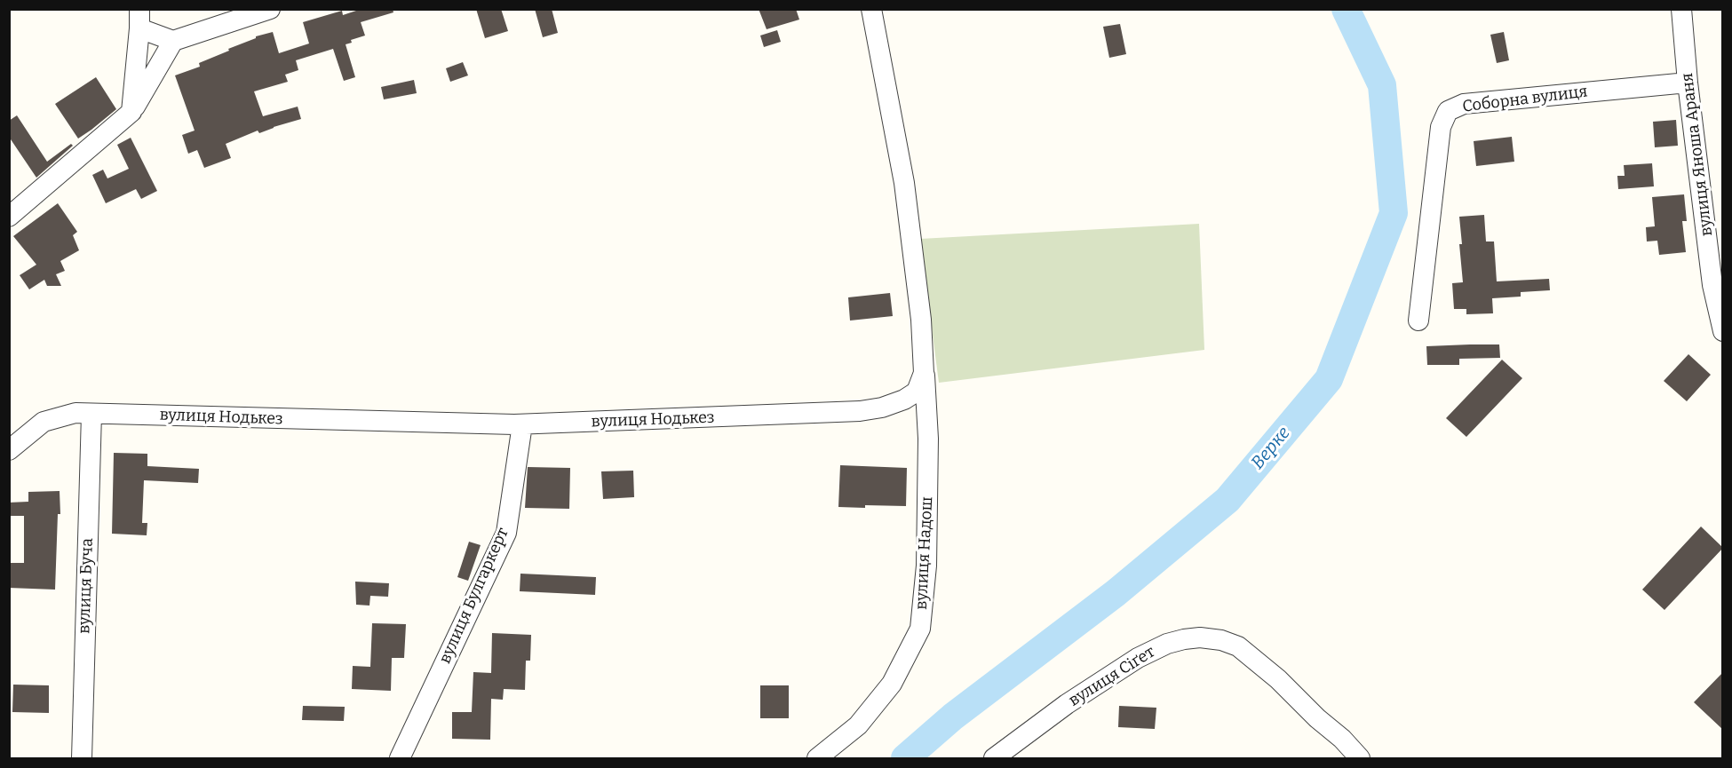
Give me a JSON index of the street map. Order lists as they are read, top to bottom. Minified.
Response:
{"streets":{"street":["Соборна вулиця","вулиця Яноша Араня","вулиця Нодькез","вулиця Надош","вулиця Буча","вулиця Булгаркерт","вулиця Сіґет"]},"crossings":[["Соборна вулиця","вулиця Яноша Араня"],["вулиця Нодькез","вулиця Надош"],["вулиця Нодькез","вулиця Буча"],["вулиця Нодькез","вулиця Булгаркерт"]],"water":["Верке"]}
